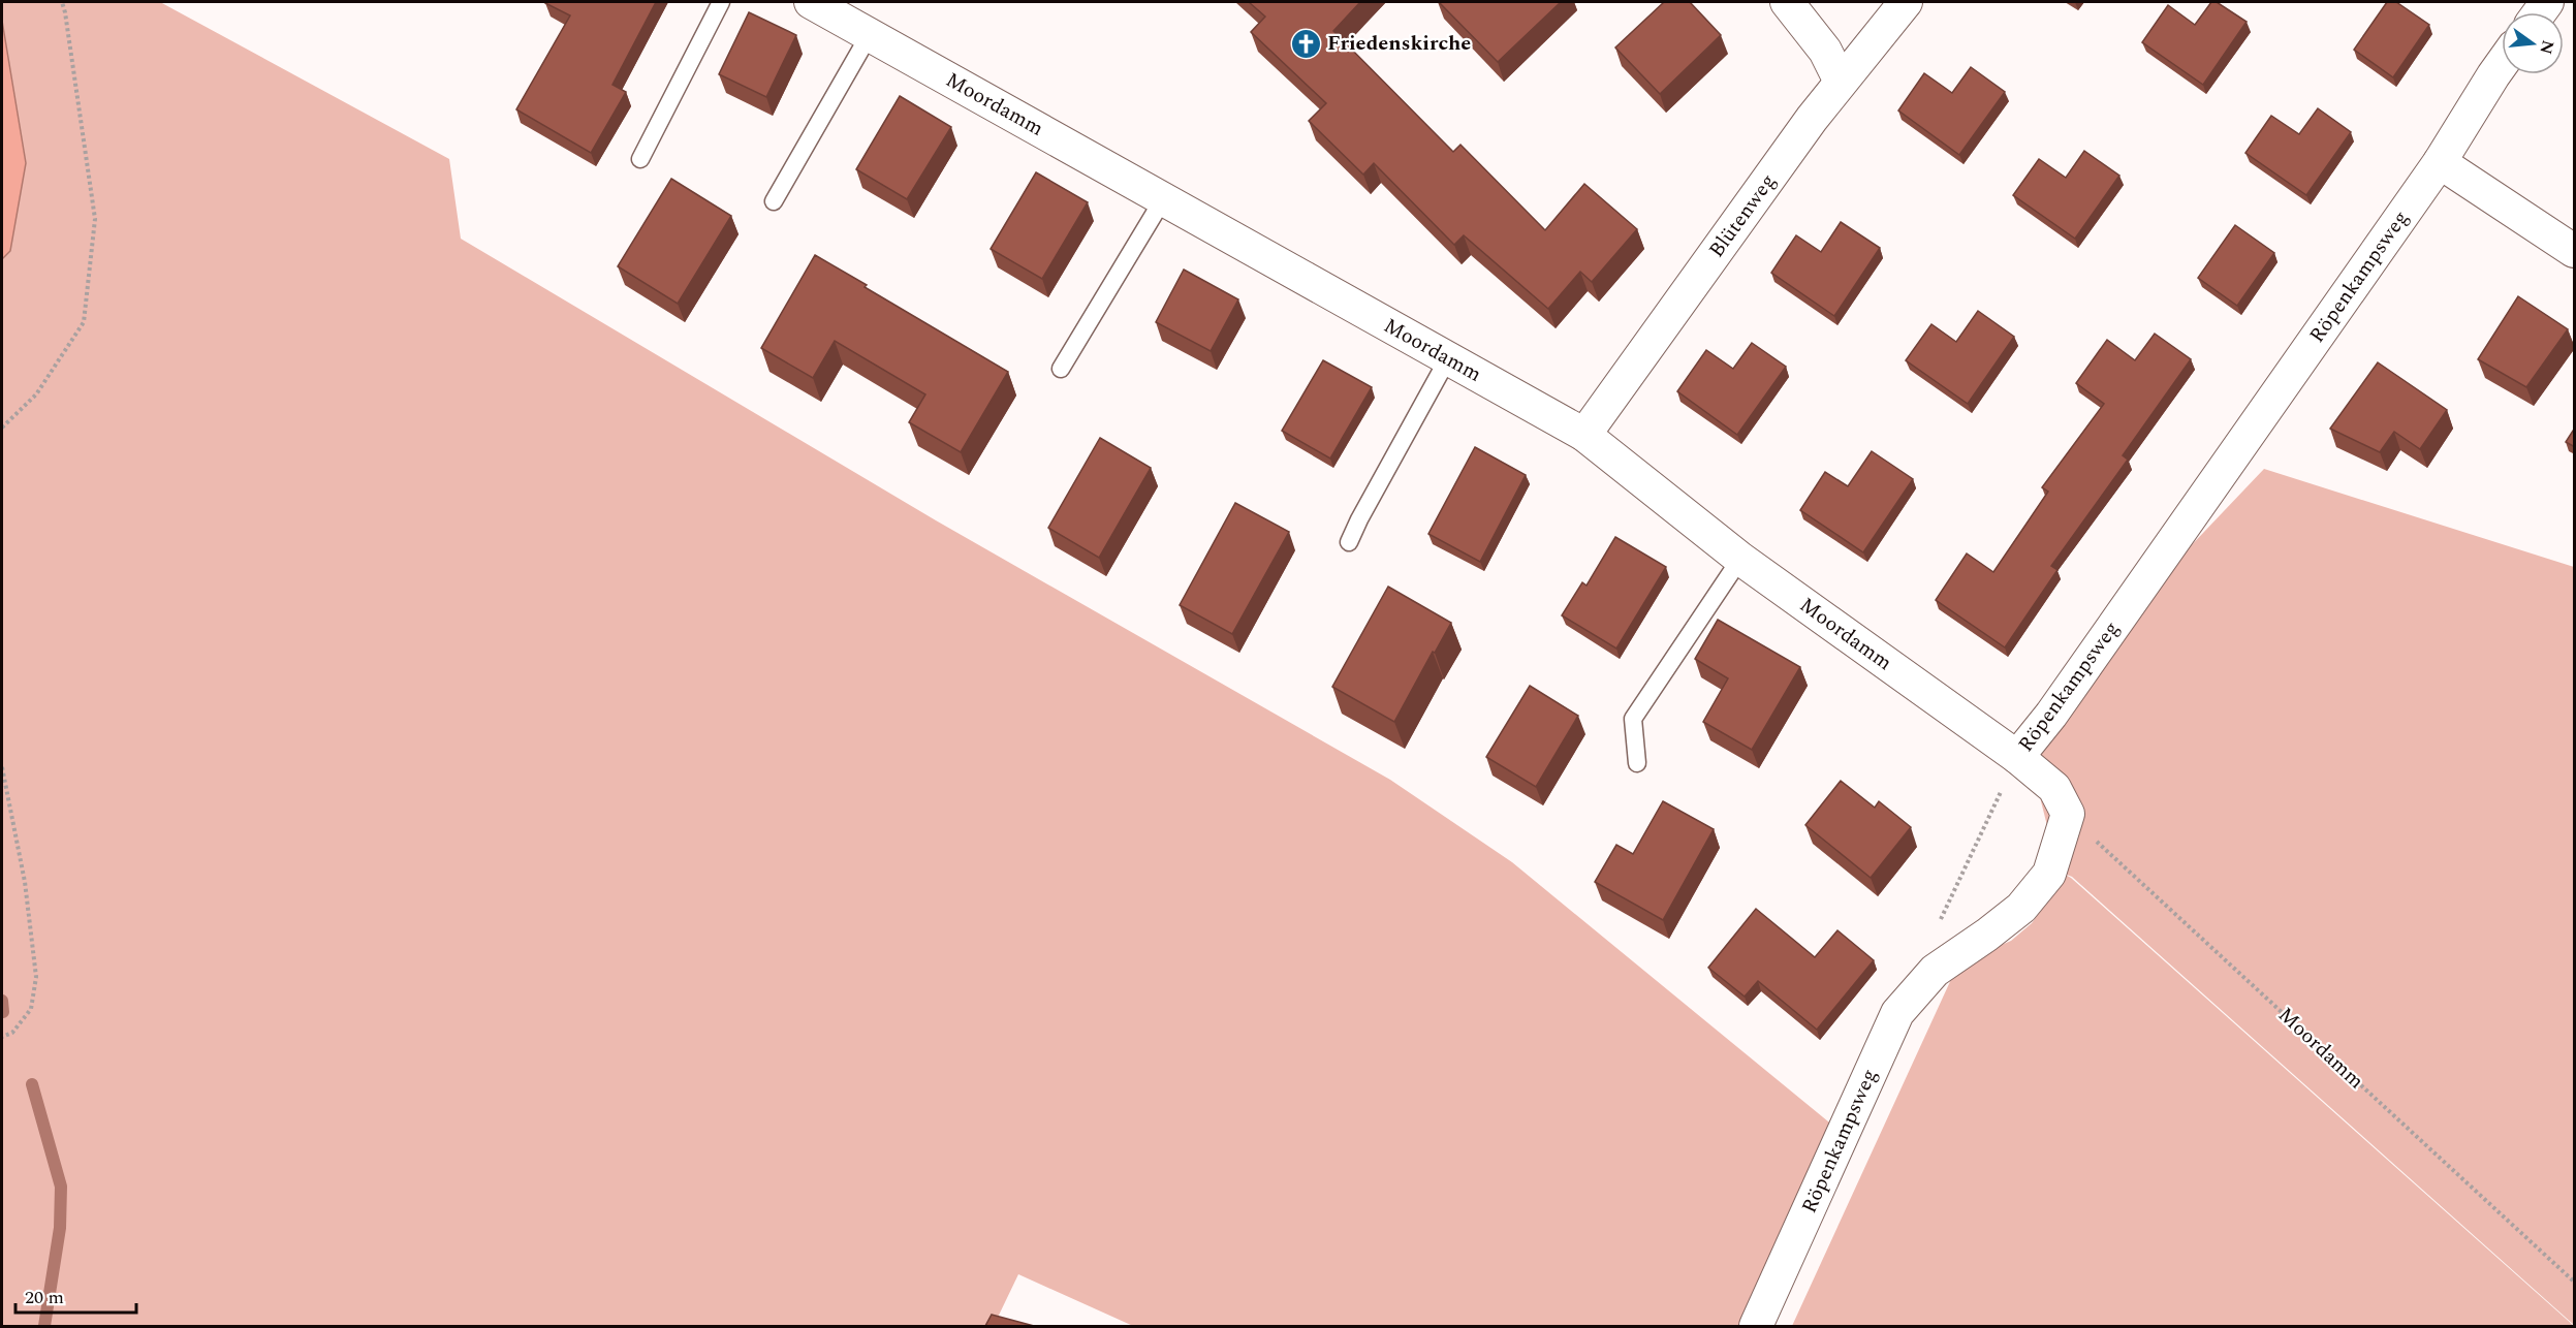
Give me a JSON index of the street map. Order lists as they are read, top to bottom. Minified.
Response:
{"streets":{"street":["Moordamm","Blütenweg","Röpenkampsweg"]},"crossings":[["Moordamm","Blütenweg"],["Moordamm","Röpenkampsweg"]],"places":{"church":["Friedenskirche"]},"scale_bar":"20 m","north":"right"}
